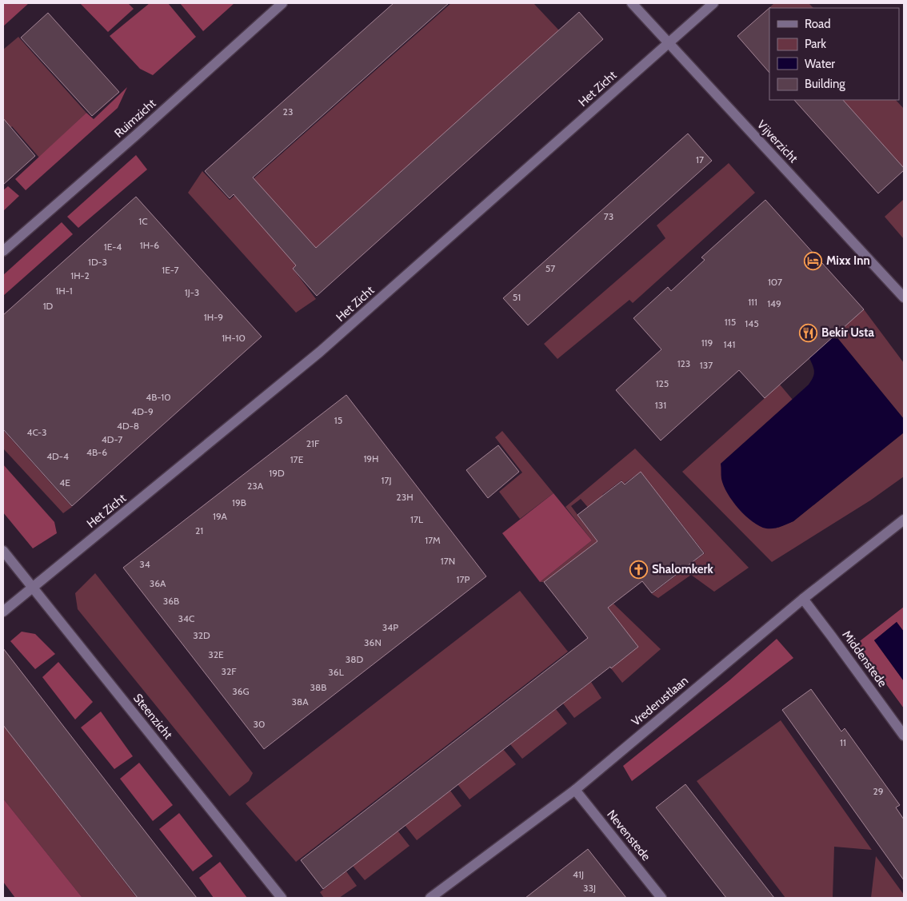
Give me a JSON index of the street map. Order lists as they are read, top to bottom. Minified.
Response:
{"streets":{"street":["Het Zicht","Ruimzicht","Vijverzicht","Middenstede","Vrederustlaan","Steenzicht","Nevenstede"]},"crossings":[["Het Zicht","Vijverzicht"],["Het Zicht","Steenzicht"],["Middenstede","Vrederustlaan"],["Vrederustlaan","Nevenstede"]],"places":{"hotel":["Mixx Inn"],"restaurant":["Bekir Usta"],"church":["Shalomkerk"]},"house_numbers":["23","17","73","1C","1H-6","1E-4","1D-3","57","1E-7","1H-2","107","1H-1","1J-3","51","111","149","1D","1H-9","115","145","1H-10","119","141","123","137","125","4B-10","131","4D-9","15","4D-8","4C-3","4D-7","21F","4B-6","4D-4","19H","17E","19D","17J","4E","23A","23H","19B","19A","17L","21","17M","17N","34","17P","36A","36B","34C","34P","32D","36N","32E","38D","32F","36L","38B","36G","38A","30","11","29","41J","33J"],"legend":["Road","Park","Water","Building"]}
